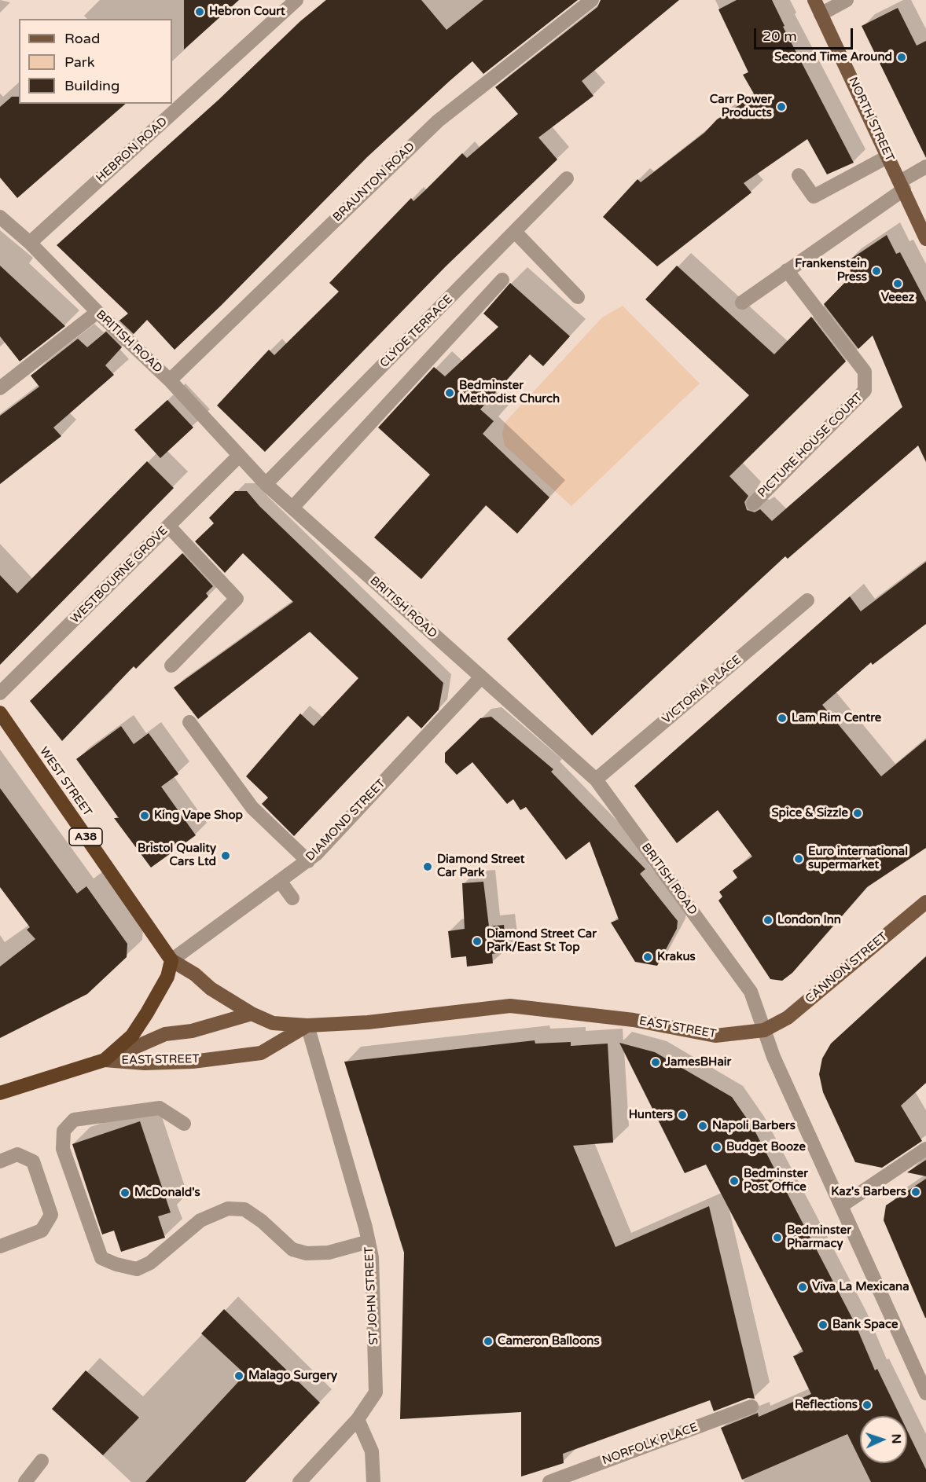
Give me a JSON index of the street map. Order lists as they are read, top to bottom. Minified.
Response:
{"streets":{"highway":["WEST STREET","A38"],"main road":["NORTH STREET","CANNON STREET","EAST STREET"],"street":["HEBRON ROAD","BRAUNTON ROAD","CLYDE TERRACE","BRITISH ROAD","PICTURE HOUSE COURT","WESTBOURNE GROVE","VICTORIA PLACE","DIAMOND STREET","ST JOHN STREET","NORFOLK PLACE"]},"crossings":[["HEBRON ROAD","BRITISH ROAD"],["BRAUNTON ROAD","BRITISH ROAD"],["CLYDE TERRACE","BRITISH ROAD"],["BRITISH ROAD","WESTBOURNE GROVE"],["BRITISH ROAD","VICTORIA PLACE"],["BRITISH ROAD","DIAMOND STREET"],["BRITISH ROAD","CANNON STREET"],["BRITISH ROAD","EAST STREET"],["WEST STREET","DIAMOND STREET"],["WEST STREET","EAST STREET"],["DIAMOND STREET","EAST STREET"],["CANNON STREET","EAST STREET"],["EAST STREET","ST JOHN STREET"]],"places":["Hebron Court","Second Time Around","Carr Power Products","Frankenstein Press","Veeez","Bedminster Methodist Church","Lam Rim Centre","Spice & Sizzle","King Vape Shop","Bristol Quality Cars Ltd","Euro international supermarket","Diamond Street Car Park","London Inn","Diamond Street Car Park/East St Top","Krakus","JamesBHair","Hunters","Napoli Barbers","Budget Booze","Bedminster Post Office","Kaz's Barbers","McDonald's","Bedminster Pharmacy","Viva La Mexicana","Bank Space","Cameron Balloons","Malago Surgery","Reflections"],"legend":["Road","Park","Building"],"scale_bar":"20 m","north":"right"}
